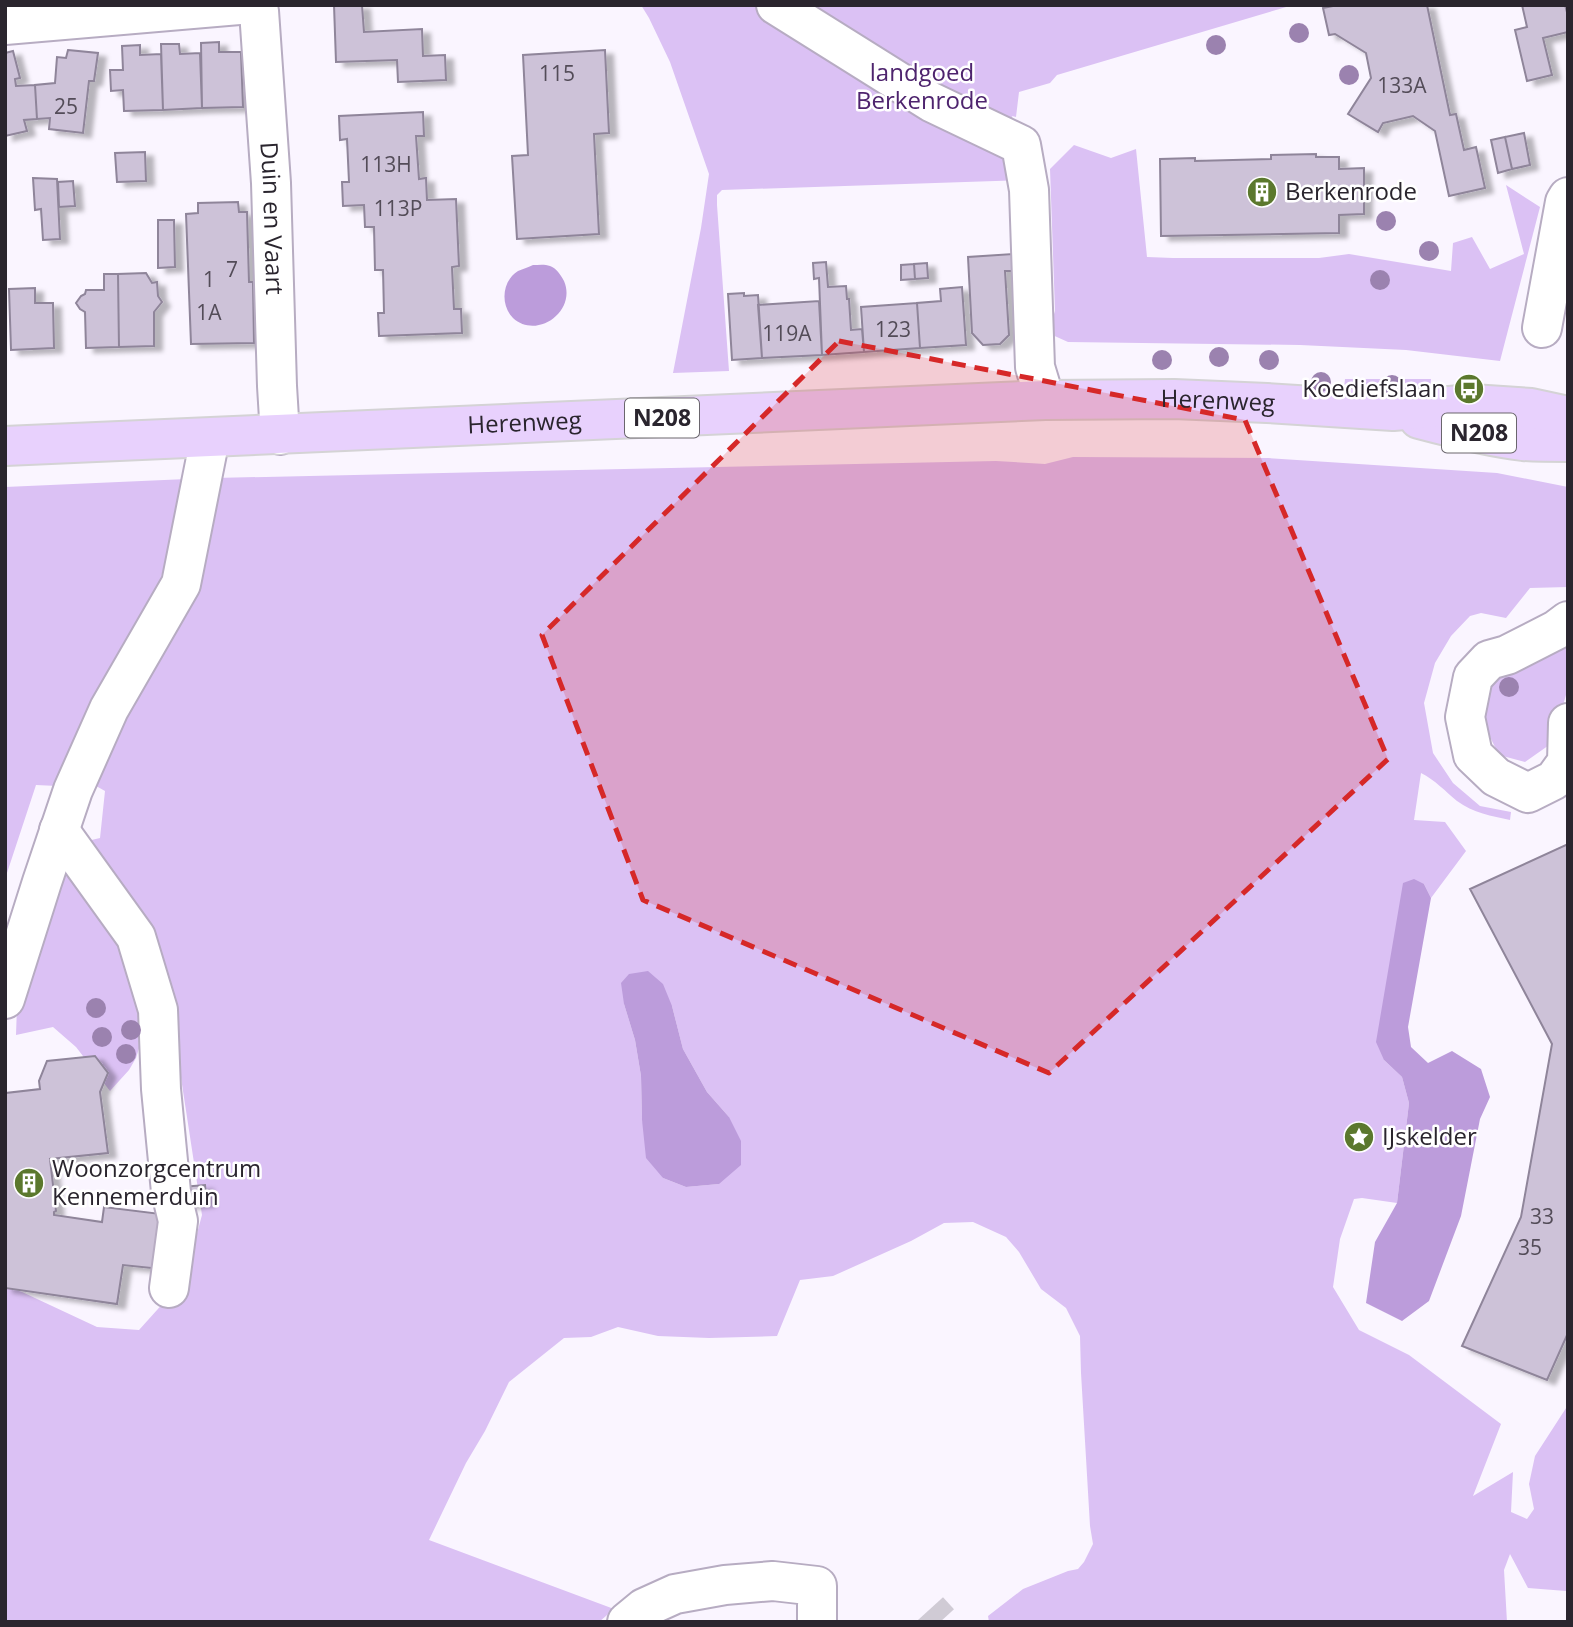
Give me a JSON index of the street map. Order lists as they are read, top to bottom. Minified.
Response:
{"streets":{"main road":["Herenweg","N208"],"street":["Duin en Vaart"]},"crossings":[["Duin en Vaart","Herenweg"]],"parks":["landgoed Berkenrode"],"places":{"building":["Berkenrode","Woonzorgcentrum Kennemerduin"],"bus stop":["Koediefslaan"],"place":["IJskelder"]},"house_numbers":["115","133A","25","113H","113P","7","1","1A","123","119A","33","35"]}
